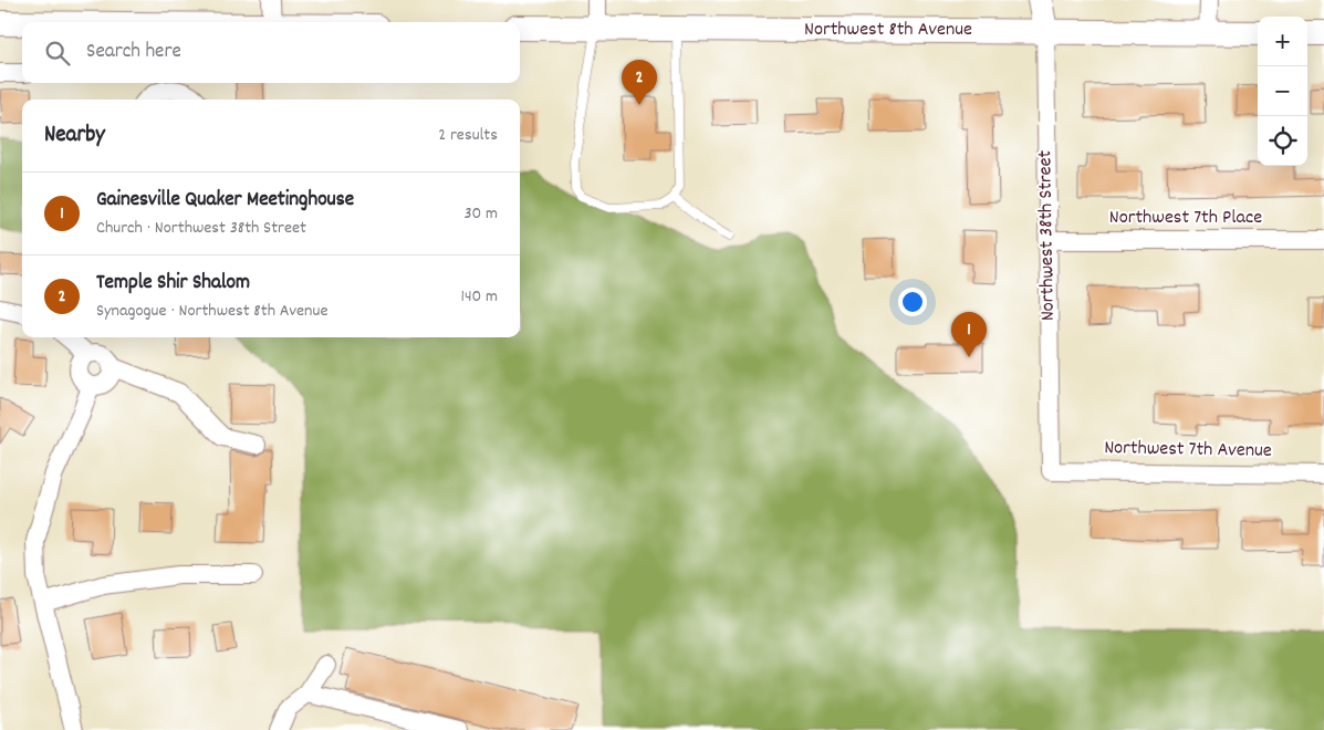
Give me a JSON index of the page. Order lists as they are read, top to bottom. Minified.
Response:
{"streets":{"street":["Northwest 8th Avenue","Northwest 7th Place","Northwest 38th Street","Northwest 7th Avenue"]},"crossings":[["Northwest 8th Avenue","Northwest 38th Street"],["Northwest 7th Place","Northwest 38th Street"],["Northwest 38th Street","Northwest 7th Avenue"]],"page":{"map_buttons":["+","−"],"search":"Search here","pins":["2","1"],"heading":["Nearby","2 results"],"list":[{"mark":"1","name":"Gainesville Quaker Meetinghouse","note":"Church · Northwest 38th Street","value":"30 m"},{"mark":"2","name":"Temple Shir Shalom","note":"Synagogue · Northwest 8th Avenue","value":"140 m"}]}}
